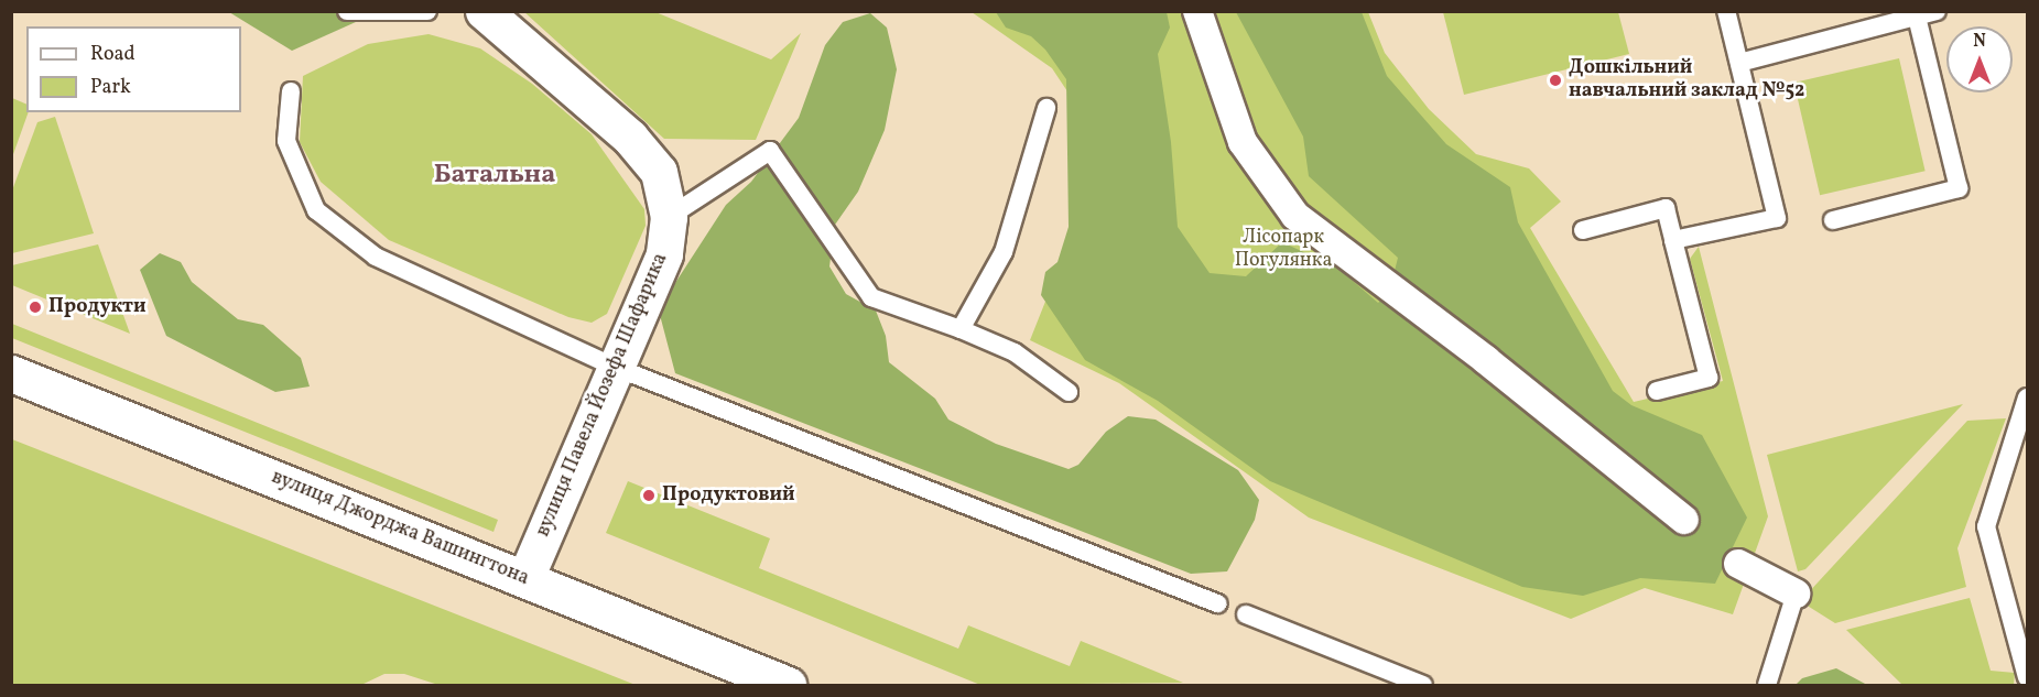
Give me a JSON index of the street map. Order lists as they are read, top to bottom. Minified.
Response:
{"streets":{"main road":["вулиця Павела Йозефа Шафарика","вулиця Джорджа Вашингтона"]},"crossings":[["вулиця Павела Йозефа Шафарика","вулиця Джорджа Вашингтона"]],"districts":["Батальна"],"parks":["Лісопарк Погулянка"],"places":["Дошкільний навчальний заклад №52","Продукти","Продуктовий"],"legend":["Road","Park"],"north":"top"}
